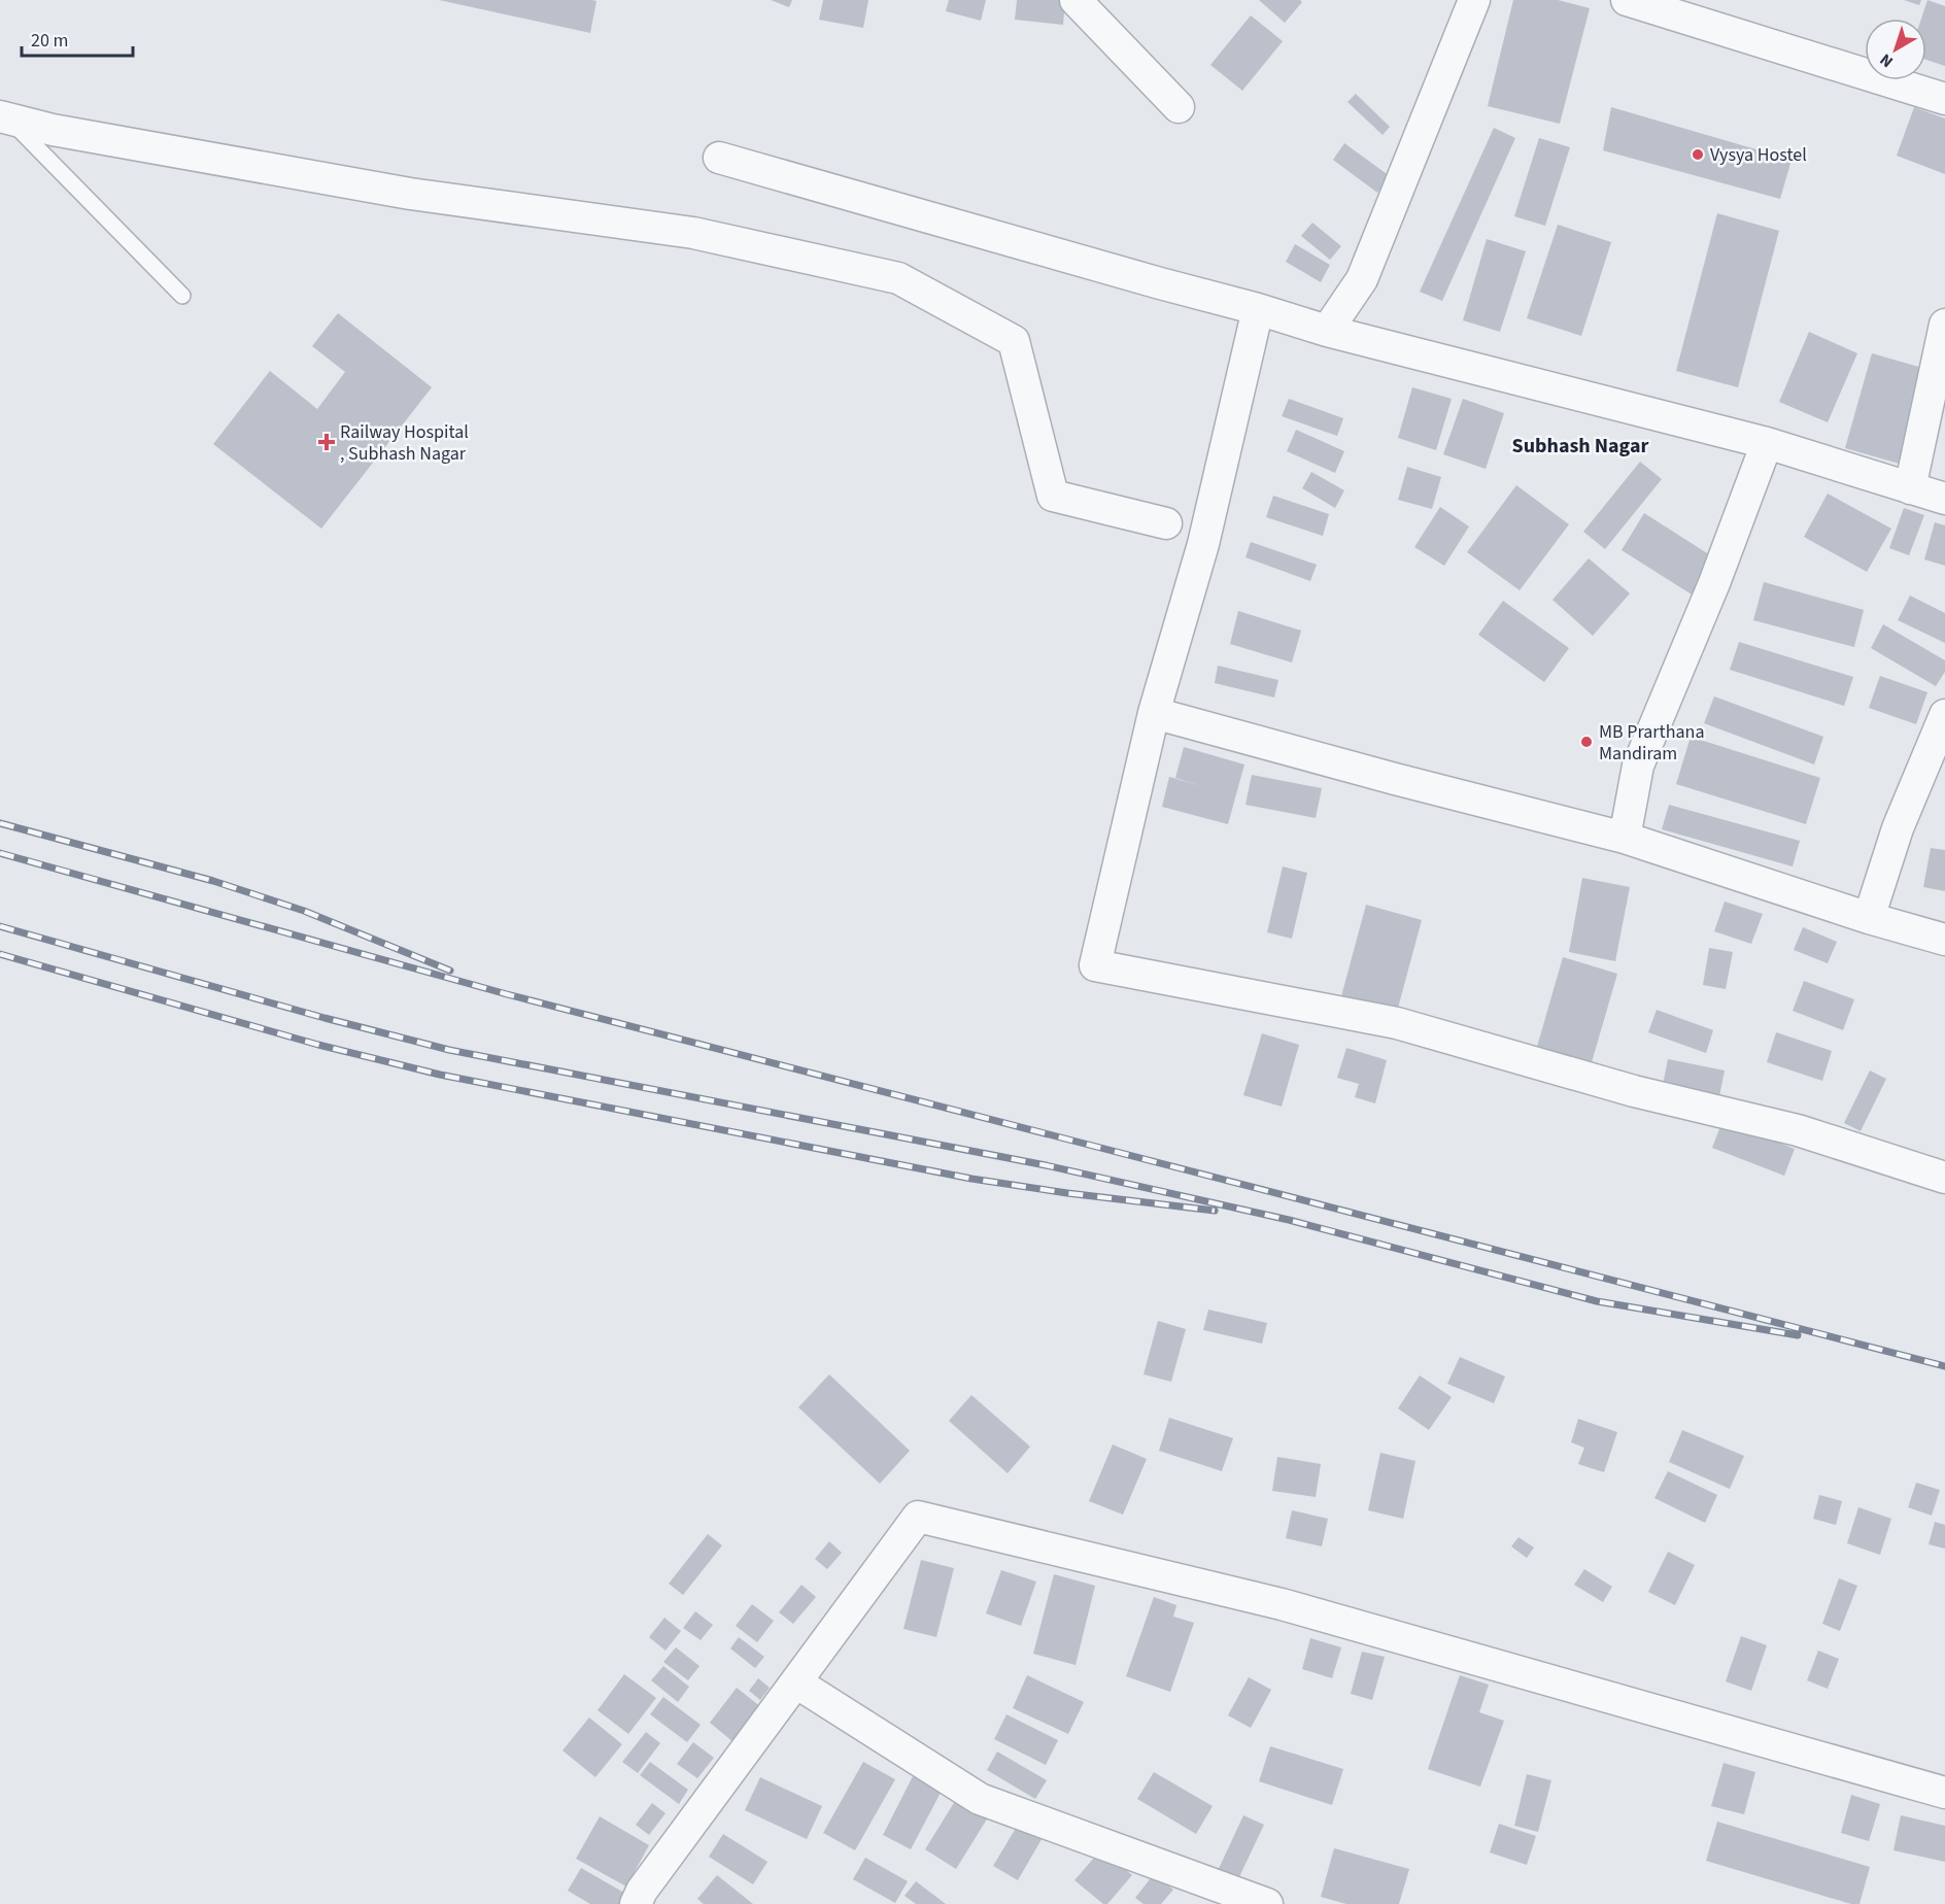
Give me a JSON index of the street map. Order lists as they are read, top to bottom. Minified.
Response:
{"districts":["Subhash Nagar"],"places":{"other":["Vysya Hostel","MB Prarthana Mandiram"],"health":["Railway Hospital , Subhash Nagar"]},"scale_bar":"20 m","north":"bottom left"}
